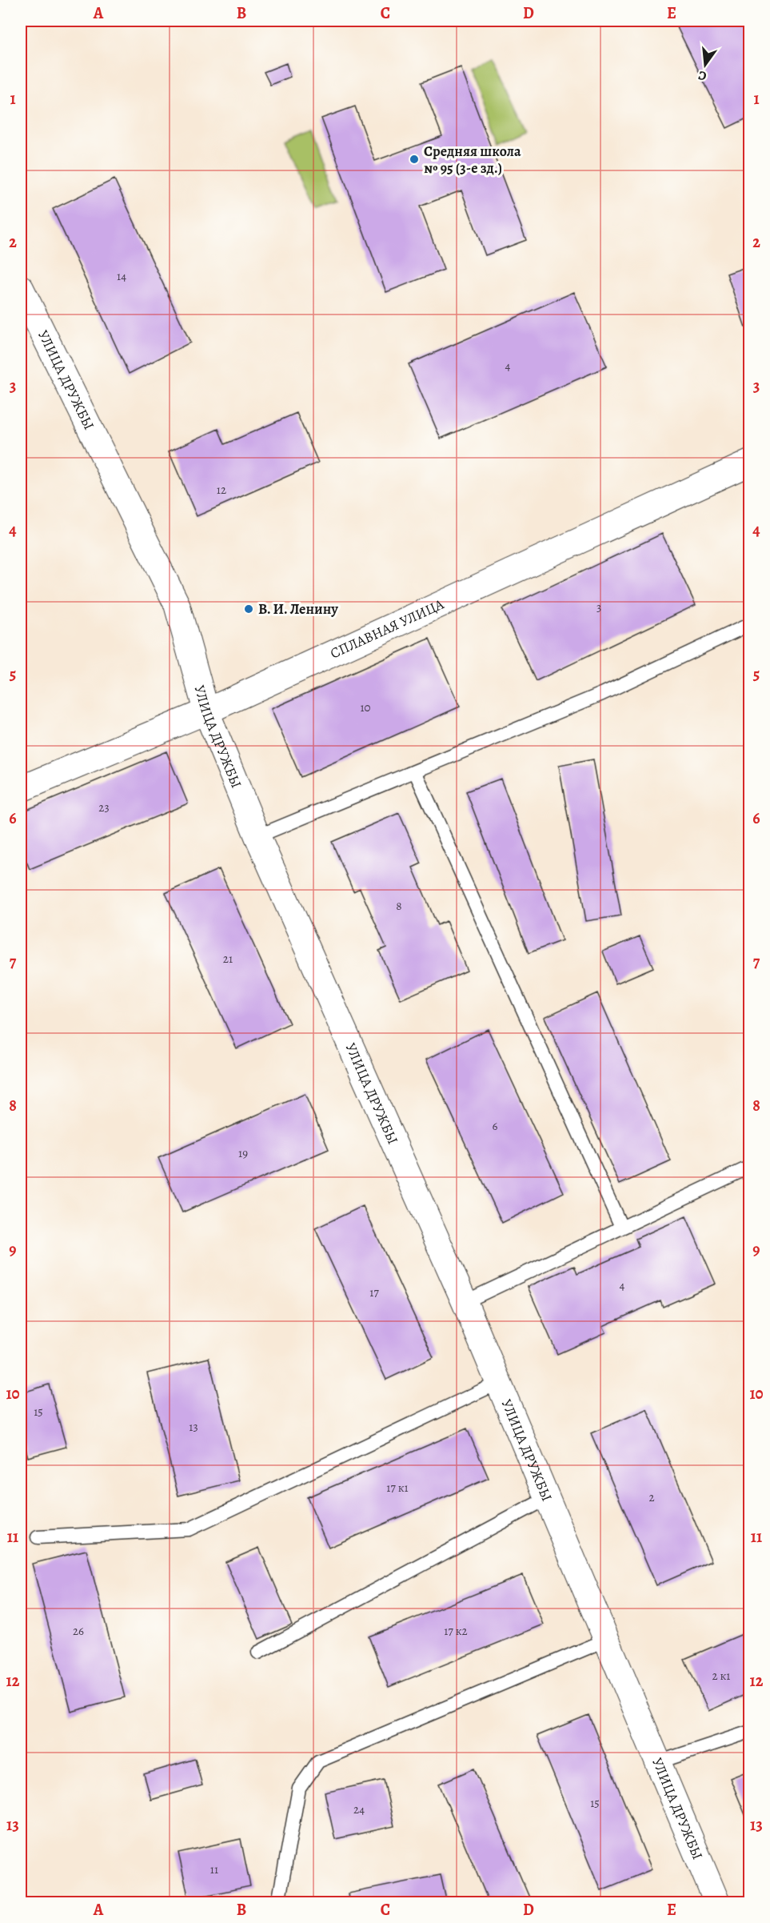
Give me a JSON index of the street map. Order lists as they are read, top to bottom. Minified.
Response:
{"streets":{"street":["УЛИЦА ДРУЖБЫ","СПЛАВНАЯ УЛИЦА"]},"crossings":[["УЛИЦА ДРУЖБЫ","СПЛАВНАЯ УЛИЦА"]],"places":["Средняя школа № 95 (3-е зд.)","В. И. Ленину"],"house_numbers":["14","4","12","3","10","23","8","21","6","19","4","17","15","13","17 к1","2","26","17 к2","2 к1","15","24","11"],"north":"bottom","grid":{"columns":["A","B","C","D","E"],"rows":["1","2","3","4","5","6","7","8","9","10","11","12","13"]}}
